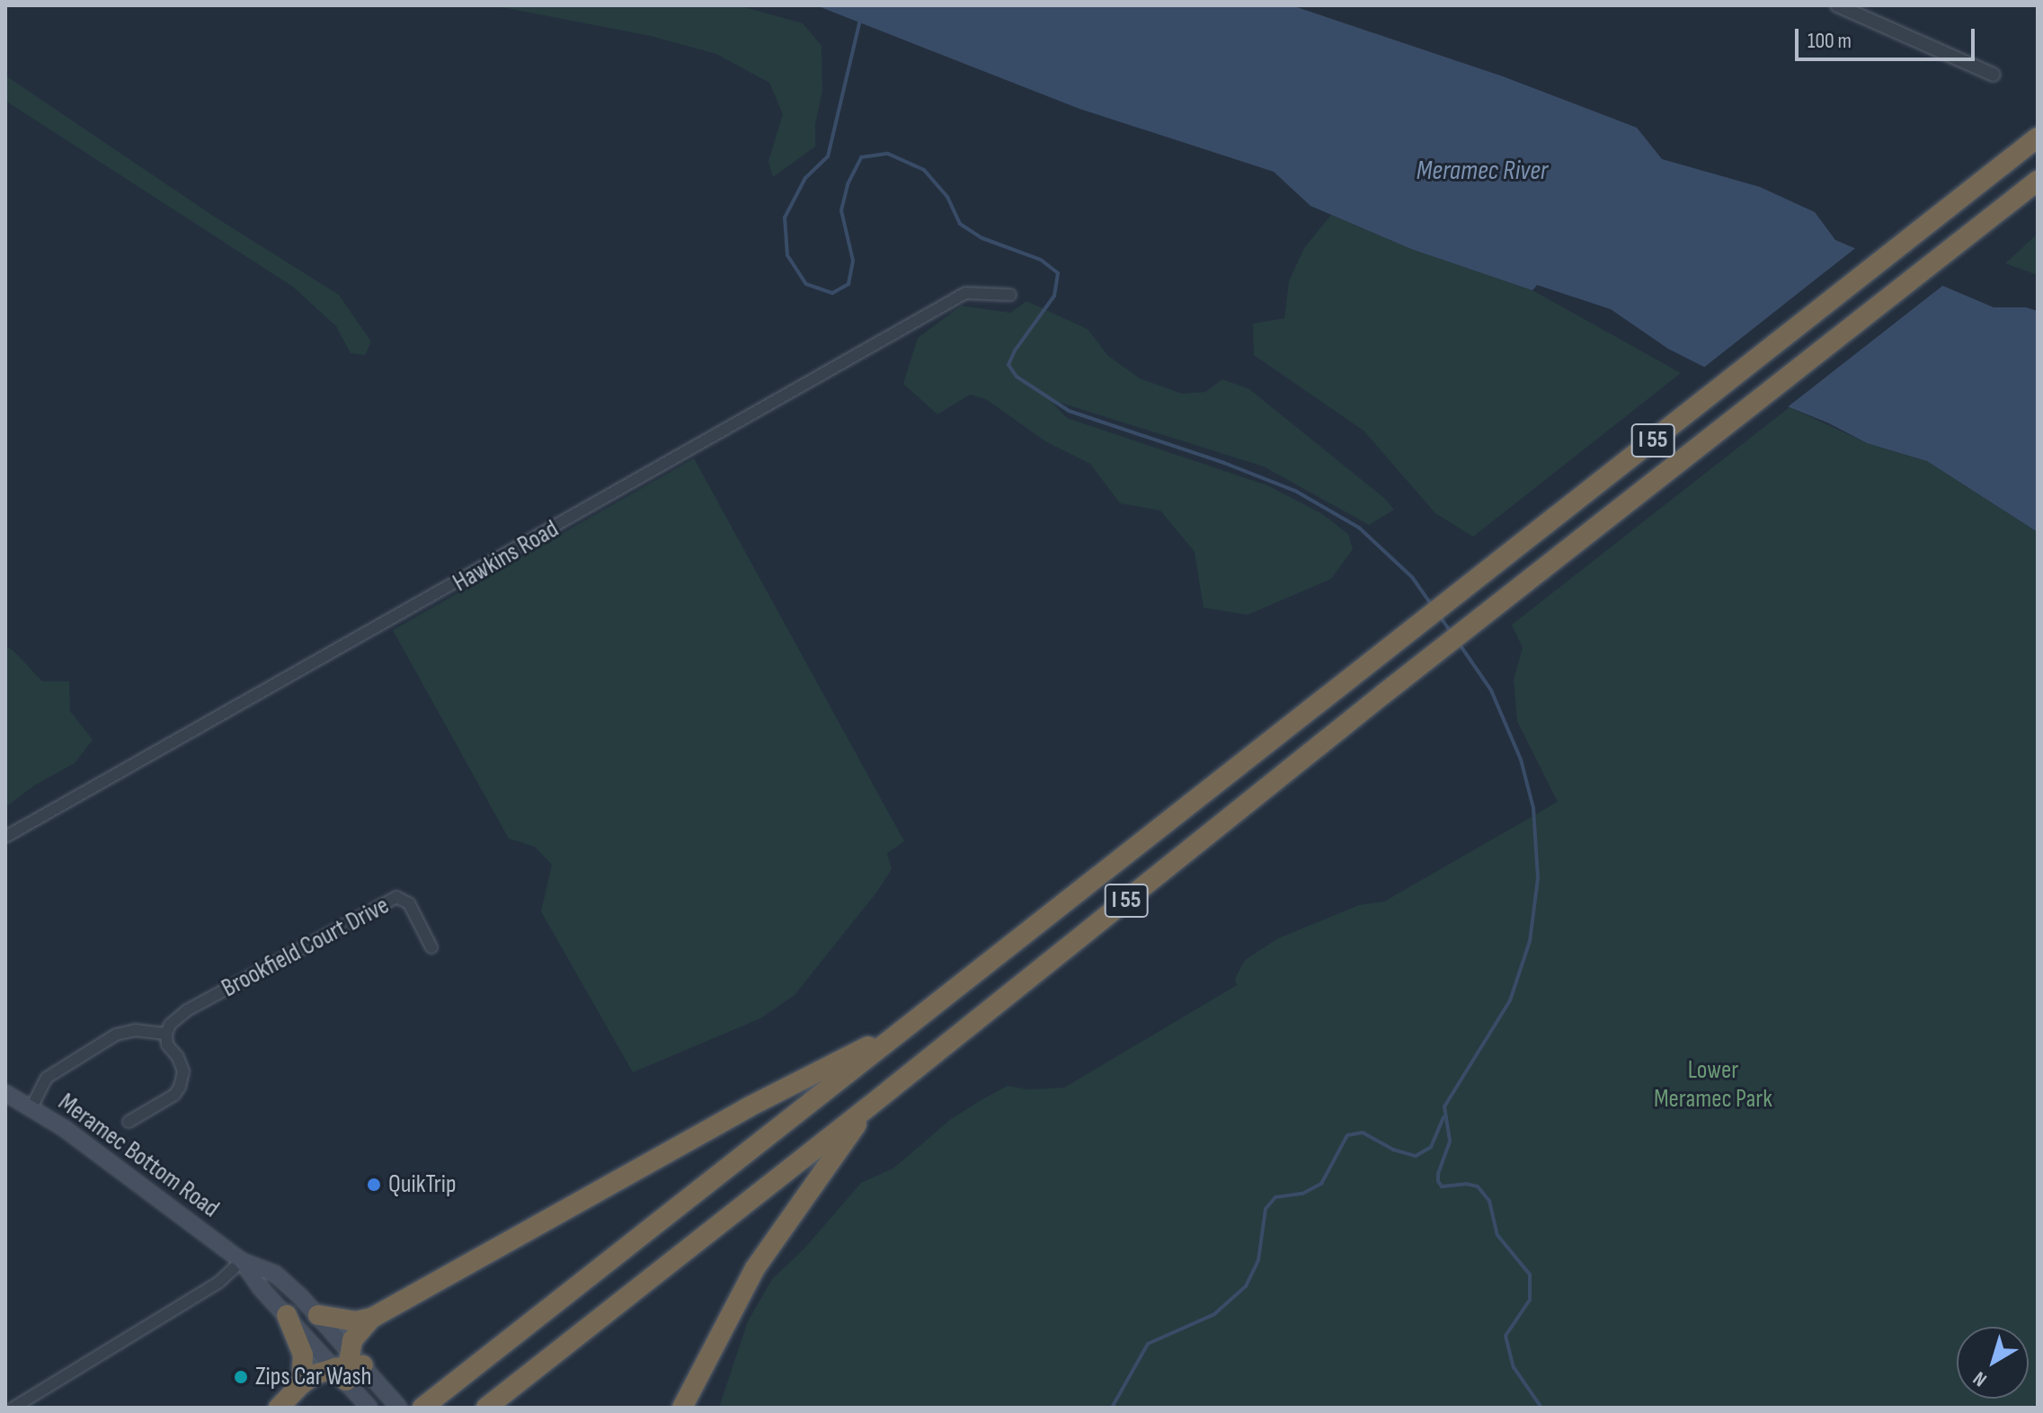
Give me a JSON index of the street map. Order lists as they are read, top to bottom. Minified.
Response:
{"streets":{"highway":["I 55"],"main road":["Meramec Bottom Road"],"street":["Hawkins Road","Brookfield Court Drive"]},"water":["Meramec River"],"parks":["Lower Meramec Park"],"places":["QuikTrip","Zips Car Wash"],"scale_bar":"100 m","north":"bottom left"}
